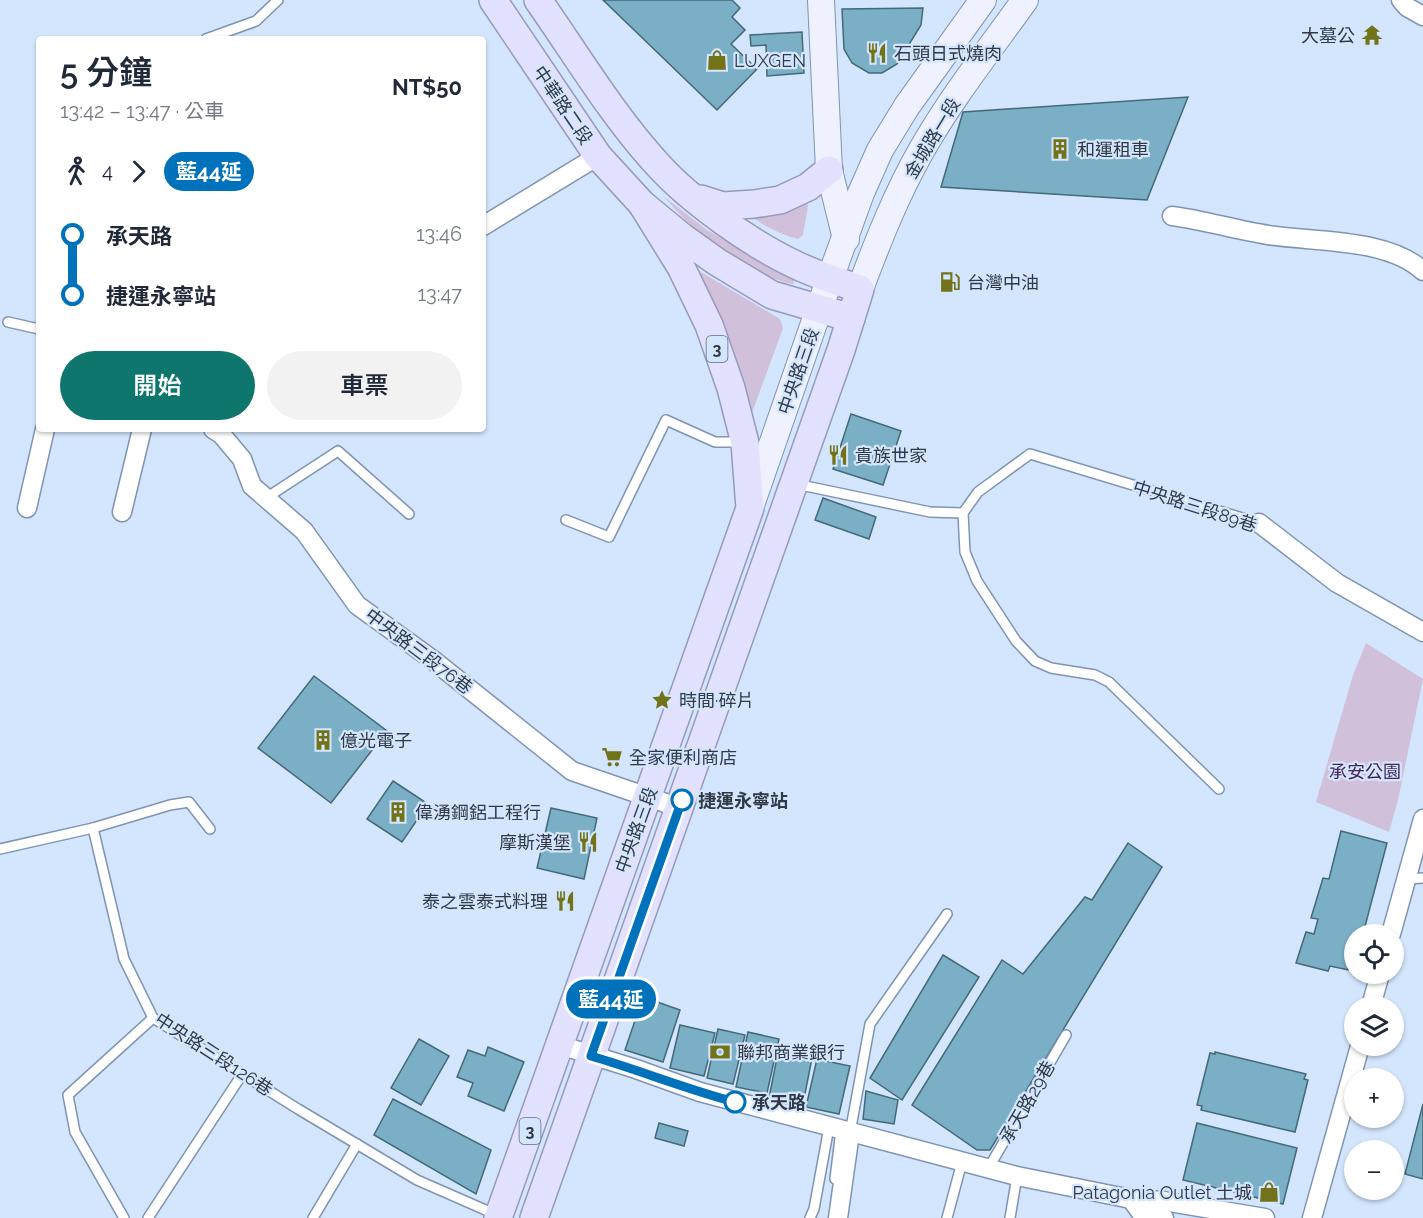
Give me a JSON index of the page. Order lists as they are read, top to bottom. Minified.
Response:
{"streets":{"main road":["中華路二段","金城路一段","3","中央路三段"],"street":["中央路三段89巷","中央路三段76巷"],"lane":["中央路三段126巷","承天路29巷"]},"crossings":[["中華路二段","3"],["金城路一段","中央路三段"],["3","中央路三段"],["中央路三段","中央路三段76巷"],["中央路三段","中央路三段126巷"]],"parks":["承安公園"],"places":{"temple":["大墓公"],"restaurant":["石頭日式燒肉","貴族世家","摩斯漢堡","泰之雲泰式料理"],"shop":["LUXGEN","Patagonia Outlet 土城"],"building":["和運租車","億光電子","偉湧鋼鋁工程行"],"fuel station":["台灣中油"],"place":["時間·碎片"],"supermarket":["全家便利商店"],"other":["捷運永寧站","承天路"],"bank":["聯邦商業銀行"]},"lines":["bus line 藍44延"],"page":{"on_map":"藍44延","heading":["5 分鐘","13:42 – 13:47 · 公車","NT$50"],"legs":["4","藍44延"],"list":[{"name":"承天路","value":"13:46"},{"name":"捷運永寧站","value":"13:47"}],"buttons":["開始","車票"],"map_buttons":["+","−"]}}
